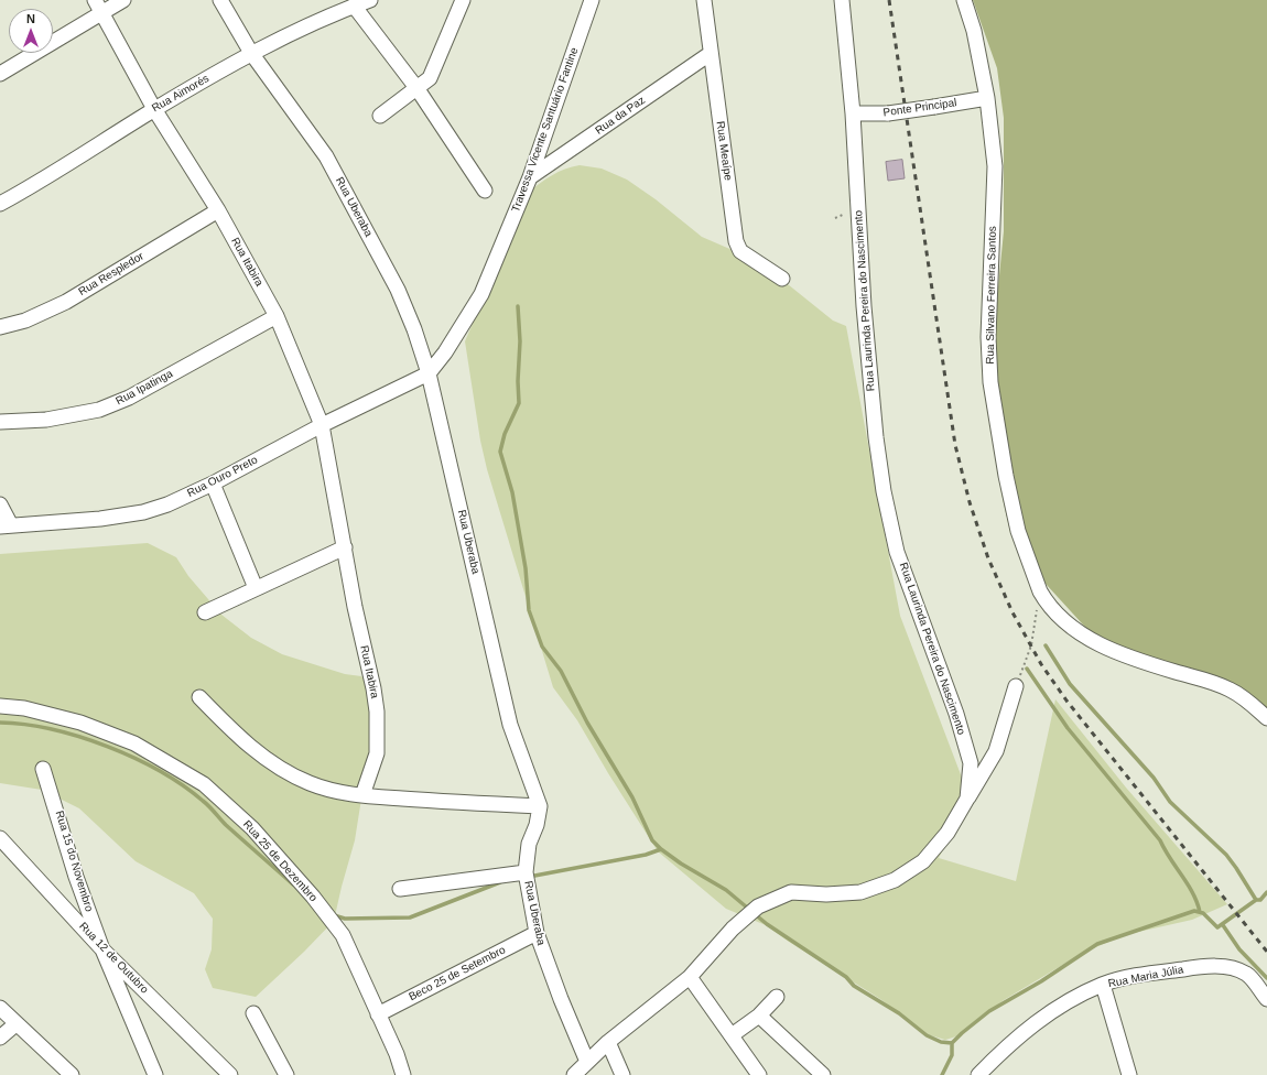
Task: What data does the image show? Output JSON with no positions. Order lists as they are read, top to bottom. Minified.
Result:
{"streets":{"street":["Rua Aimorés","Ponte Principal","Rua da Paz","Travessa Vicente Santuário Fantine","Rua Meaípe","Rua Uberaba","Rua Itabira","Rua Respledor","Rua Silvano Ferreira Santos","Rua Laurinda Pereira do Nascimento","Rua Ipatinga","Rua Ouro Preto","Rua 15 do Novembro","Rua 25 de Dezembro","Rua 12 de Outubro","Beco 25 de Setembro","Rua Maria Júlia"]},"crossings":[["Rua Aimorés","Rua Uberaba"],["Rua Aimorés","Rua Itabira"],["Ponte Principal","Rua Silvano Ferreira Santos"],["Ponte Principal","Rua Laurinda Pereira do Nascimento"],["Rua da Paz","Travessa Vicente Santuário Fantine"],["Rua da Paz","Rua Meaípe"],["Travessa Vicente Santuário Fantine","Rua Uberaba"],["Travessa Vicente Santuário Fantine","Rua Ouro Preto"],["Rua Uberaba","Rua Laurinda Pereira do Nascimento"],["Rua Uberaba","Rua Ouro Preto"],["Rua Uberaba","Beco 25 de Setembro"],["Rua Itabira","Rua Respledor"],["Rua Itabira","Rua Ipatinga"],["Rua Itabira","Rua Ouro Preto"],["Rua 15 do Novembro","Rua 12 de Outubro"],["Rua 25 de Dezembro","Beco 25 de Setembro"]],"north":"top"}
